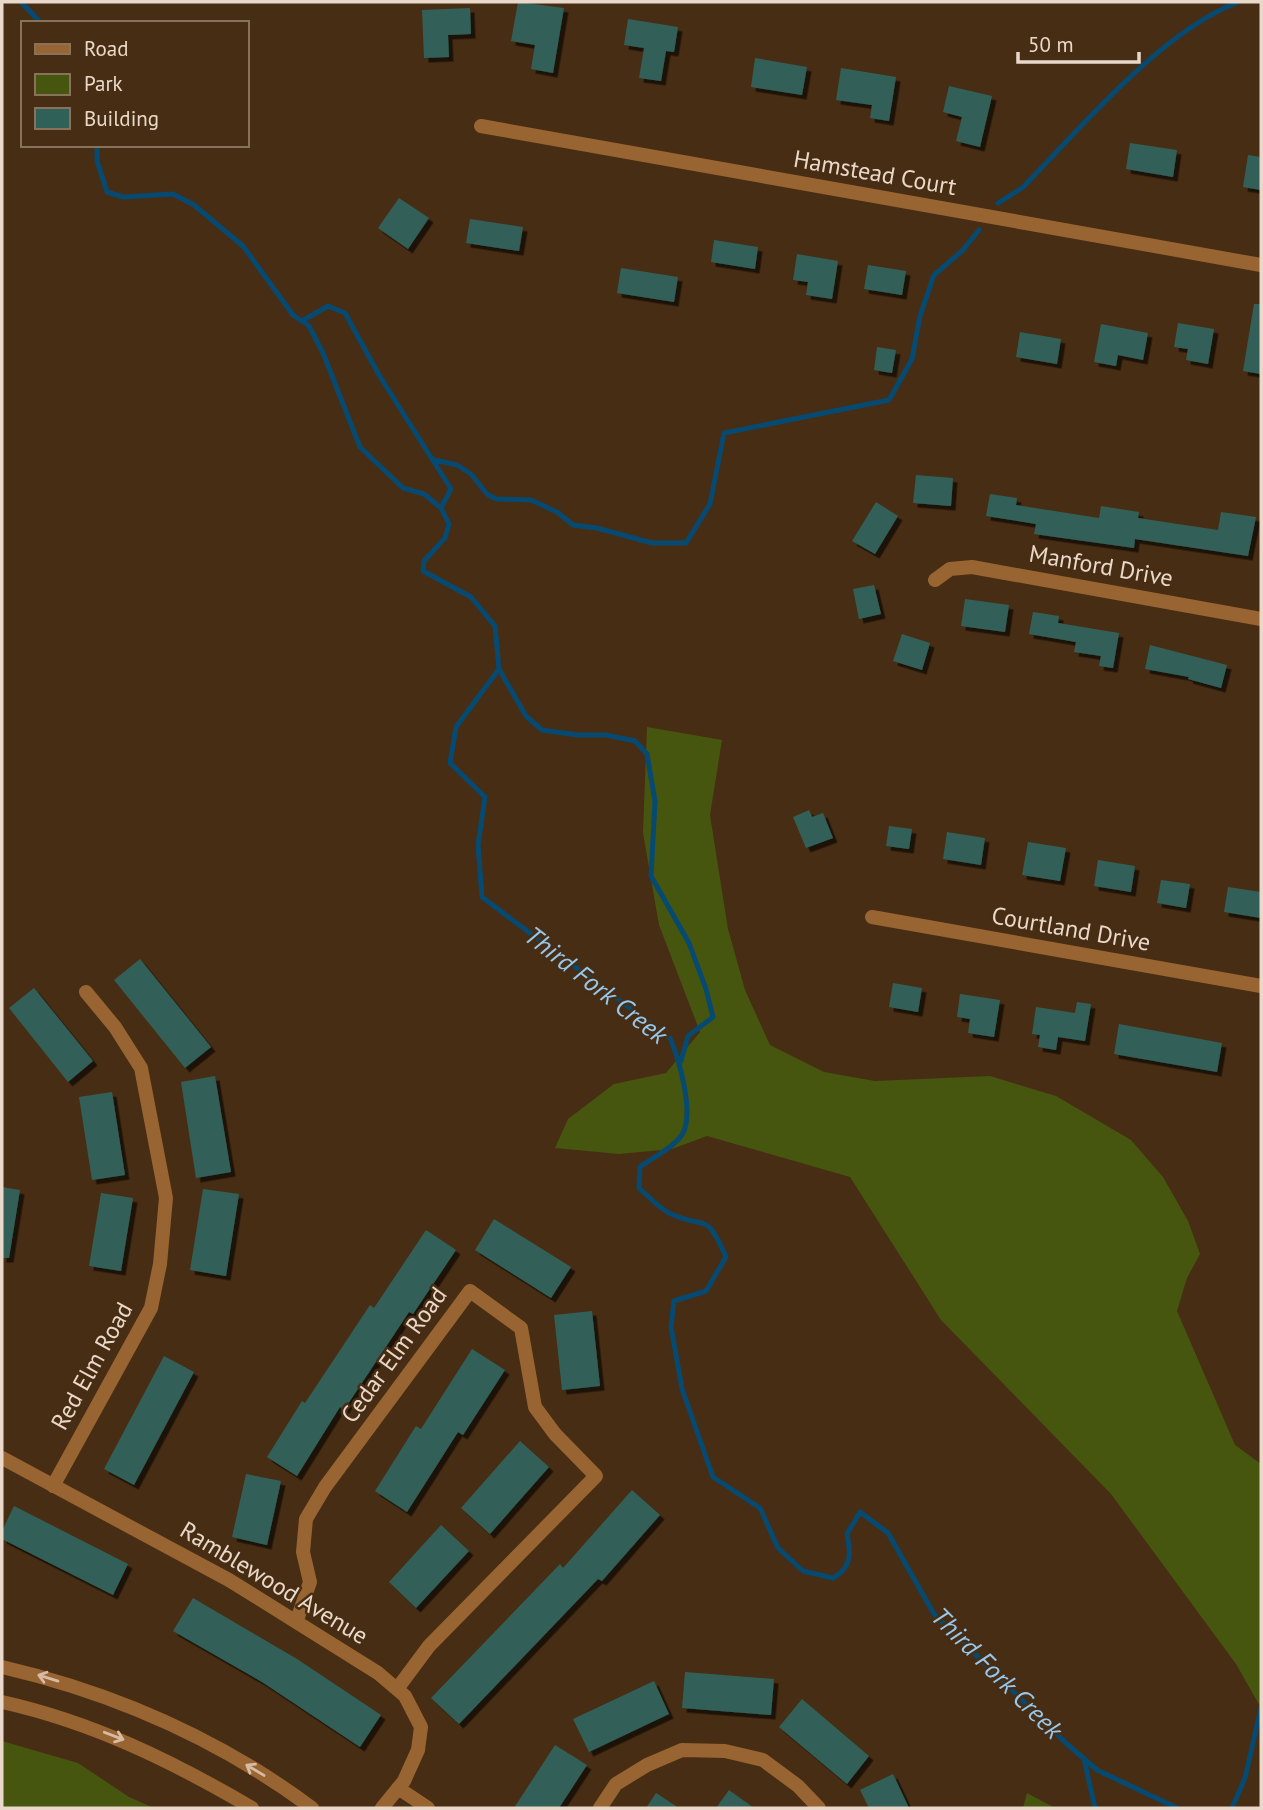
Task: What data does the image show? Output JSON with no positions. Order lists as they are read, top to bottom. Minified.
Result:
{"streets":{"street":["Hamstead Court","Manford Drive","Courtland Drive","Cedar Elm Road","Red Elm Road","Ramblewood Avenue"]},"crossings":[["Cedar Elm Road","Ramblewood Avenue"],["Red Elm Road","Ramblewood Avenue"]],"water":["Third Fork Creek"],"legend":["Road","Park","Building"],"scale_bar":"50 m"}
